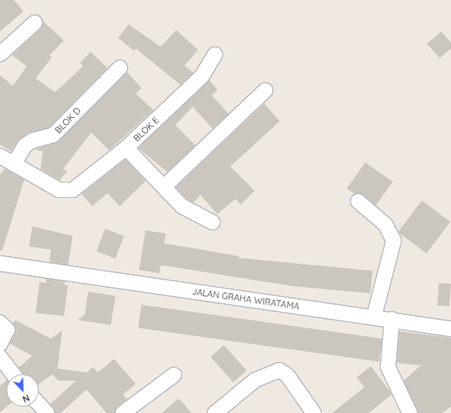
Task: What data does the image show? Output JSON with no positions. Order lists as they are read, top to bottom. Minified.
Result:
{"streets":{"street":["BLOK D","BLOK E","JALAN GRAHA WIRATAMA"]},"crossings":[["BLOK D","BLOK E"]],"north":"bottom right"}
